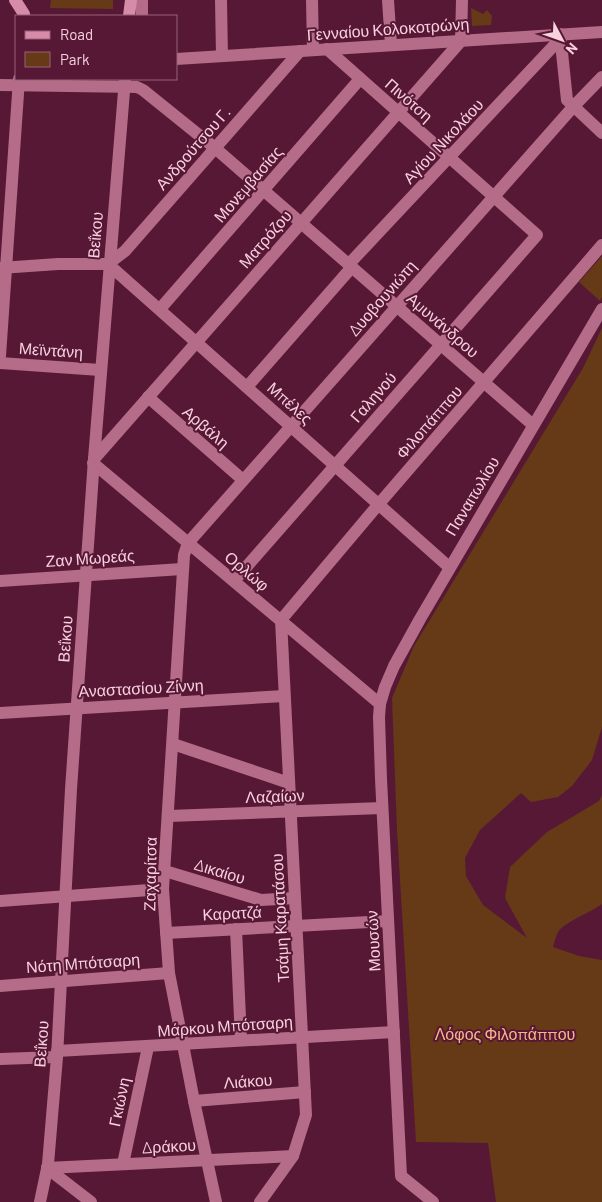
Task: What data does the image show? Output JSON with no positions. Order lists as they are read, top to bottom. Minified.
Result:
{"streets":{"street":["Γενναίου Κολοκοτρώνη","Πινότση","Αγίου Νικολάου","Ανδρούτσου Γ.","Μονεμβασίας","Βεΐκου","Ματρόζου","Δυοβουνιώτη","Αμυνάνδρου","Μεϊντάνη","Γαληνού","Μπέλες","Φιλοπάππου","Αρβάλη","Παναιτωλίου","Ζαν Μωρεάς","Ορλώφ","Αναστασίου Ζίννη","Λαζαίων","Δικαίου","Ζαχαρίτσα","Καρατζά","Τσάμη Καρατάσου","Μουσών","Νότη Μπότσαρη","Μάρκου Μπότσαρη","Λιάκου","Γκιώνη","Δράκου"]},"crossings":[["Γενναίου Κολοκοτρώνη","Πινότση"],["Γενναίου Κολοκοτρώνη","Αγίου Νικολάου"],["Γενναίου Κολοκοτρώνη","Ανδρούτσου Γ."],["Γενναίου Κολοκοτρώνη","Ματρόζου"],["Πινότση","Αγίου Νικολάου"],["Πινότση","Μονεμβασίας"],["Πινότση","Ματρόζου"],["Πινότση","Δυοβουνιώτη"],["Πινότση","Γαληνού"],["Αγίου Νικολάου","Αμυνάνδρου"],["Αγίου Νικολάου","Μπέλες"],["Ανδρούτσου Γ.","Βεΐκου"],["Ανδρούτσου Γ.","Αμυνάνδρου"],["Ανδρούτσου Γ.","Μπέλες"],["Μονεμβασίας","Αμυνάνδρου"],["Μονεμβασίας","Μπέλες"],["Βεΐκου","Ματρόζου"],["Βεΐκου","Αμυνάνδρου"],["Βεΐκου","Μεϊντάνη"],["Βεΐκου","Μπέλες"],["Βεΐκου","Ζαν Μωρεάς"],["Βεΐκου","Ορλώφ"],["Βεΐκου","Αναστασίου Ζίννη"],["Βεΐκου","Νότη Μπότσαρη"],["Βεΐκου","Μάρκου Μπότσαρη"],["Βεΐκου","Δράκου"],["Ματρόζου","Αμυνάνδρου"],["Ματρόζου","Μπέλες"],["Ματρόζου","Αρβάλη"],["Ματρόζου","Ορλώφ"],["Δυοβουνιώτη","Αμυνάνδρου"],["Δυοβουνιώτη","Μπέλες"],["Δυοβουνιώτη","Αρβάλη"],["Δυοβουνιώτη","Ορλώφ"],["Δυοβουνιώτη","Ζαχαρίτσα"],["Αμυνάνδρου","Γαληνού"],["Αμυνάνδρου","Φιλοπάππου"],["Αμυνάνδρου","Παναιτωλίου"],["Γαληνού","Μπέλες"],["Γαληνού","Ορλώφ"],["Μπέλες","Φιλοπάππου"],["Μπέλες","Παναιτωλίου"],["Φιλοπάππου","Ορλώφ"],["Φιλοπάππου","Τσάμη Καρατάσου"],["Παναιτωλίου","Ορλώφ"],["Παναιτωλίου","Μουσών"],["Ζαν Μωρεάς","Ζαχαρίτσα"],["Ορλώφ","Ζαχαρίτσα"],["Ορλώφ","Τσάμη Καρατάσου"],["Ορλώφ","Μουσών"],["Αναστασίου Ζίννη","Ζαχαρίτσα"],["Αναστασίου Ζίννη","Τσάμη Καρατάσου"],["Λαζαίων","Ζαχαρίτσα"],["Λαζαίων","Τσάμη Καρατάσου"],["Λαζαίων","Μουσών"],["Δικαίου","Ζαχαρίτσα"],["Δικαίου","Τσάμη Καρατάσου"],["Ζαχαρίτσα","Καρατζά"],["Ζαχαρίτσα","Νότη Μπότσαρη"],["Ζαχαρίτσα","Μάρκου Μπότσαρη"],["Ζαχαρίτσα","Λιάκου"],["Ζαχαρίτσα","Δράκου"],["Καρατζά","Τσάμη Καρατάσου"],["Καρατζά","Μουσών"],["Τσάμη Καρατάσου","Μάρκου Μπότσαρη"],["Τσάμη Καρατάσου","Λιάκου"],["Τσάμη Καρατάσου","Δράκου"],["Μουσών","Μάρκου Μπότσαρη"],["Μάρκου Μπότσαρη","Γκιώνη"],["Γκιώνη","Δράκου"]],"parks":["Λόφος Φιλοπάππου"],"legend":["Road","Park"],"north":"bottom right"}
